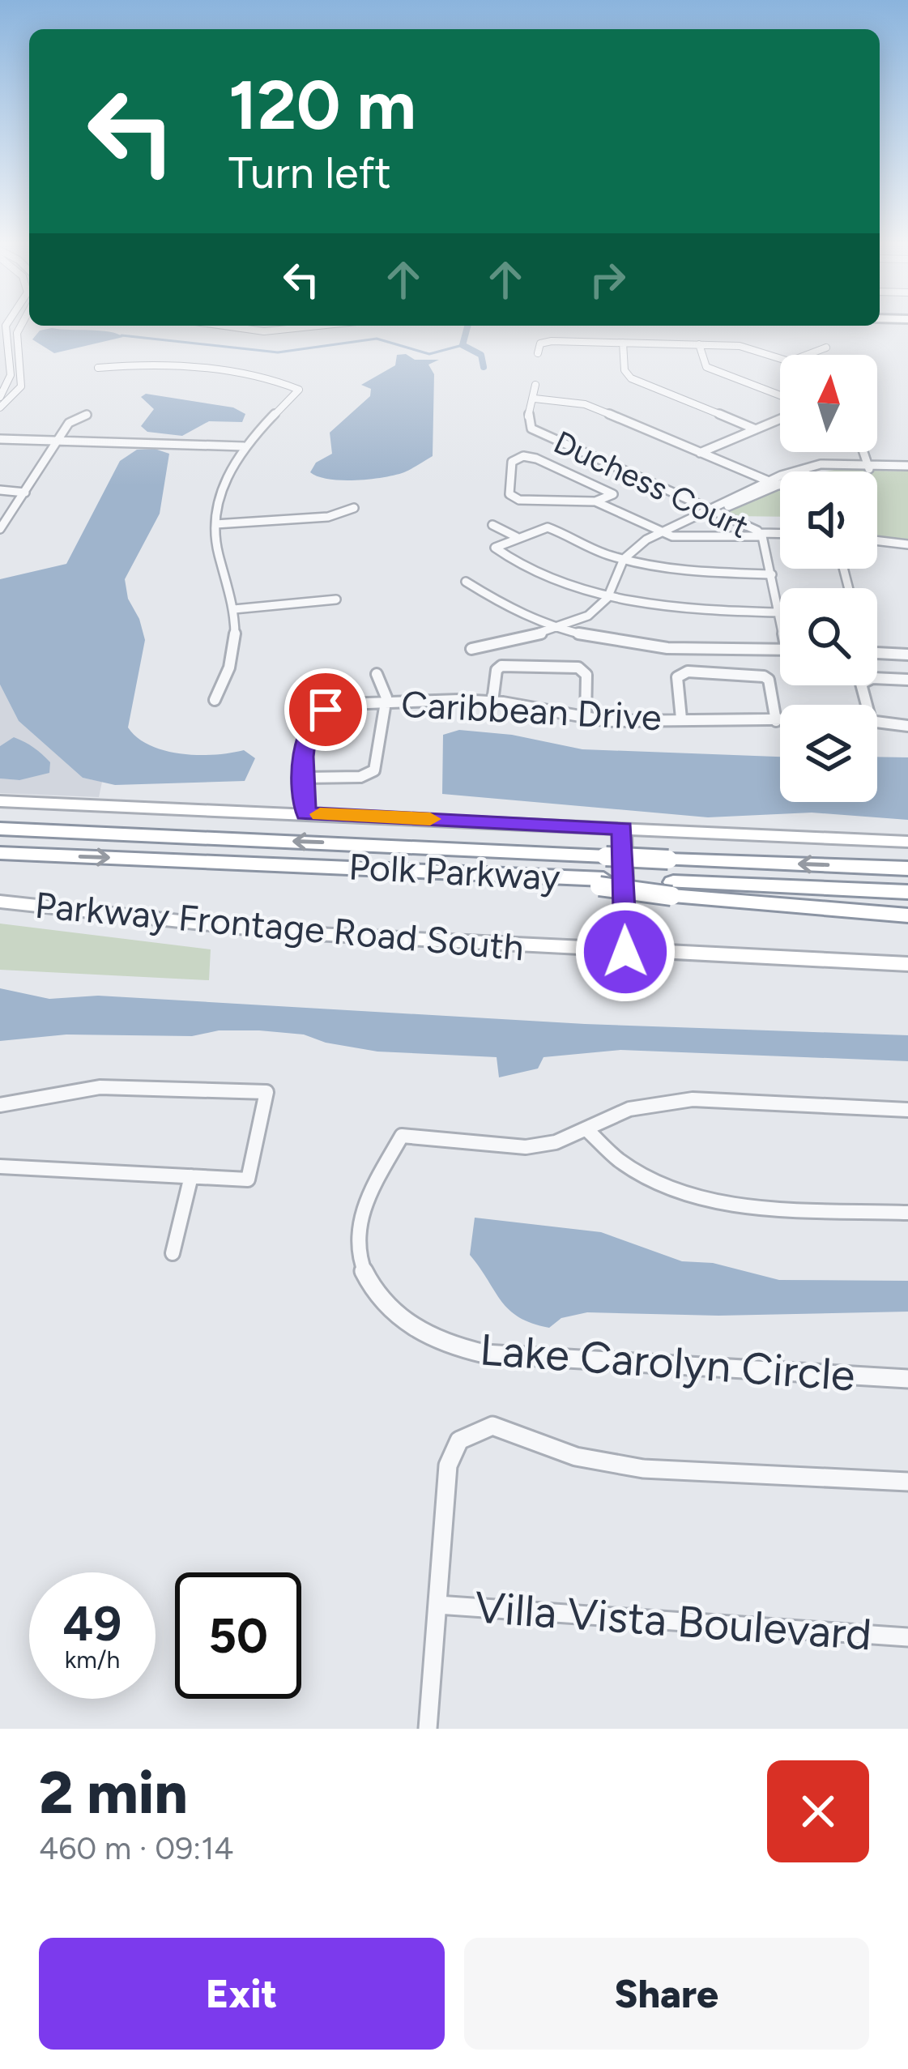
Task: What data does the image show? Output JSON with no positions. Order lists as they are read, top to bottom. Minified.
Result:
{"streets":{"highway":["Polk Parkway"],"main road":["Parkway Frontage Road South"],"street":["Duchess Court","Caribbean Drive","Lake Carolyn Circle","Villa Vista Boulevard"]},"north":"top","page":{"turn":["120 m","Turn left"],"speed":"49 km/h","limit":"50","heading":["2 min","460 m · 09:14"],"buttons":["Exit","Share"]}}
